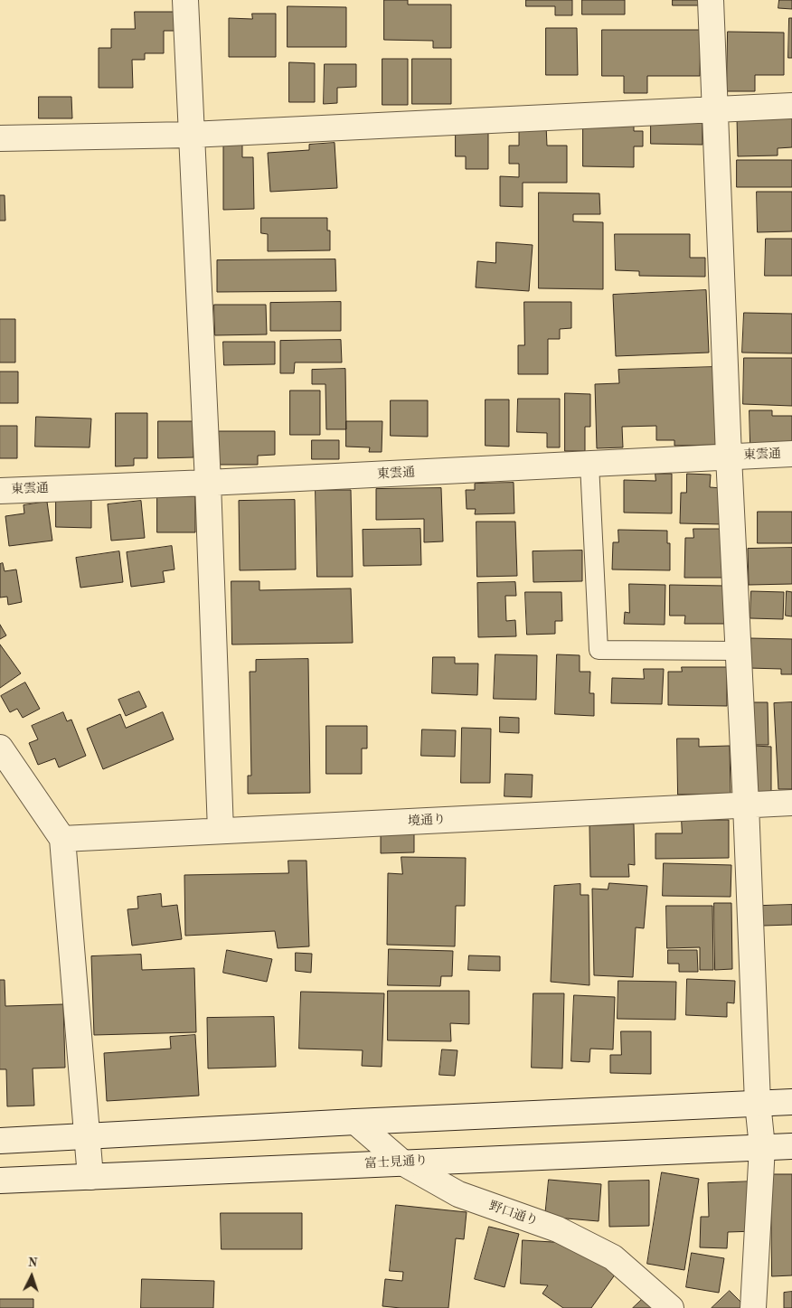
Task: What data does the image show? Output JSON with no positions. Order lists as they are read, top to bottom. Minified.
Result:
{"streets":{"street":["東雲通","境通り","富士見通り","野口通り"]},"crossings":[["富士見通り","野口通り"]],"north":"top"}
